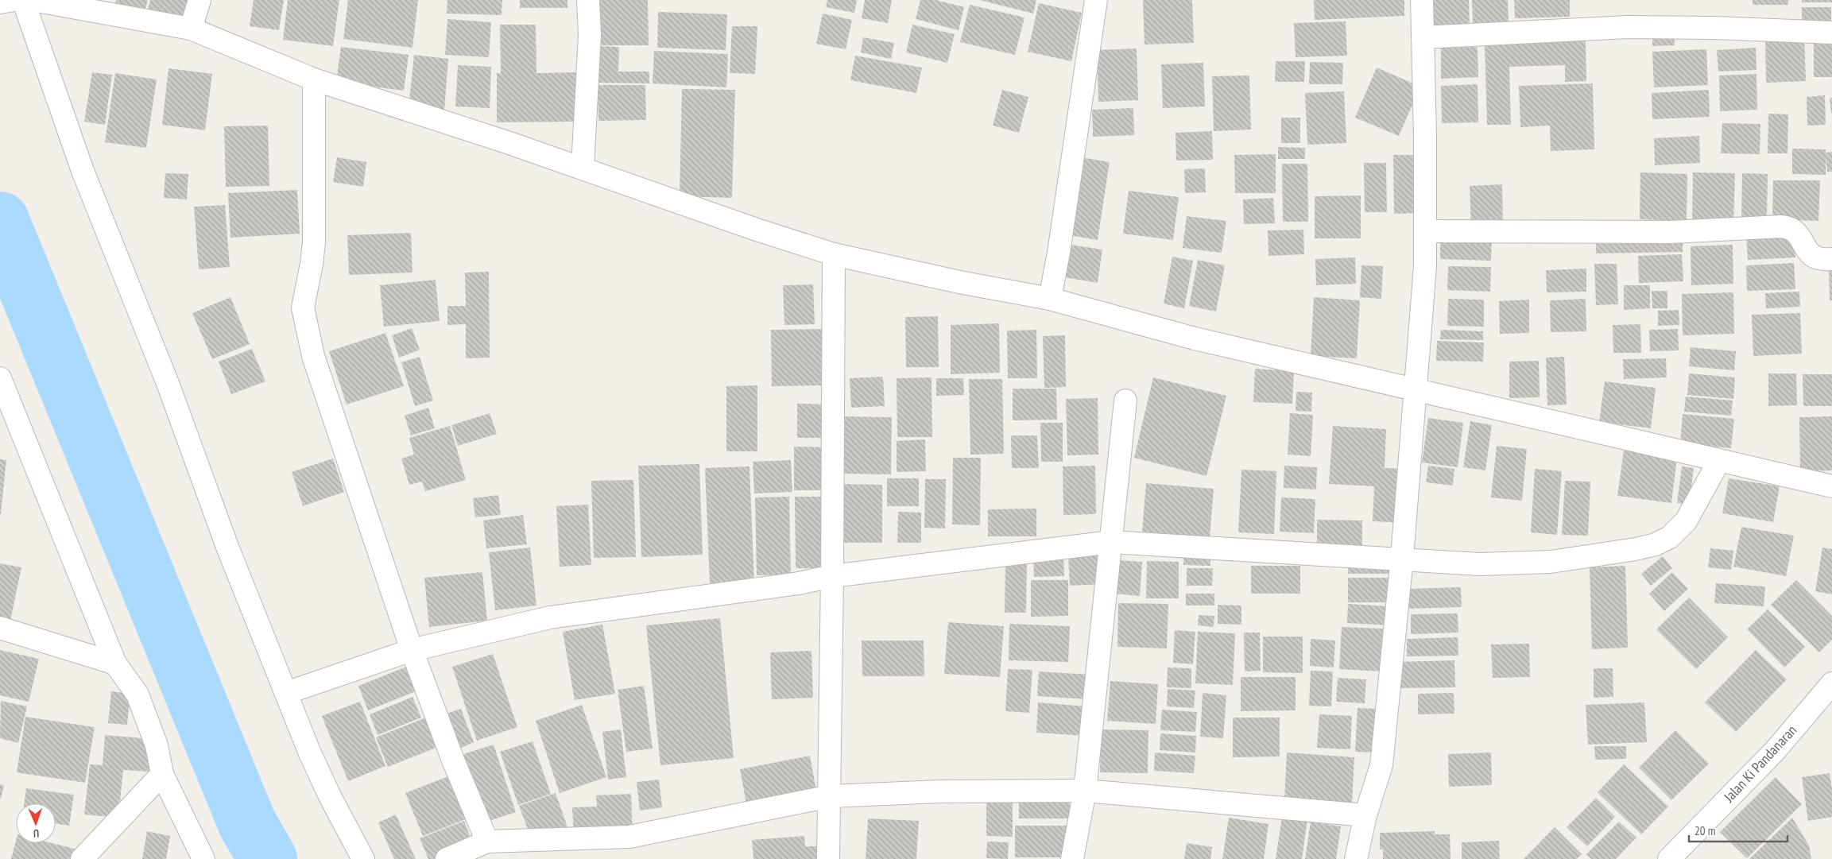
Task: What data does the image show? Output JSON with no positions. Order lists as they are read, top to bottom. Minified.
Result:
{"streets":{"street":["Jalan Ki Pandanaran"]},"scale_bar":"20 m","north":"bottom"}
